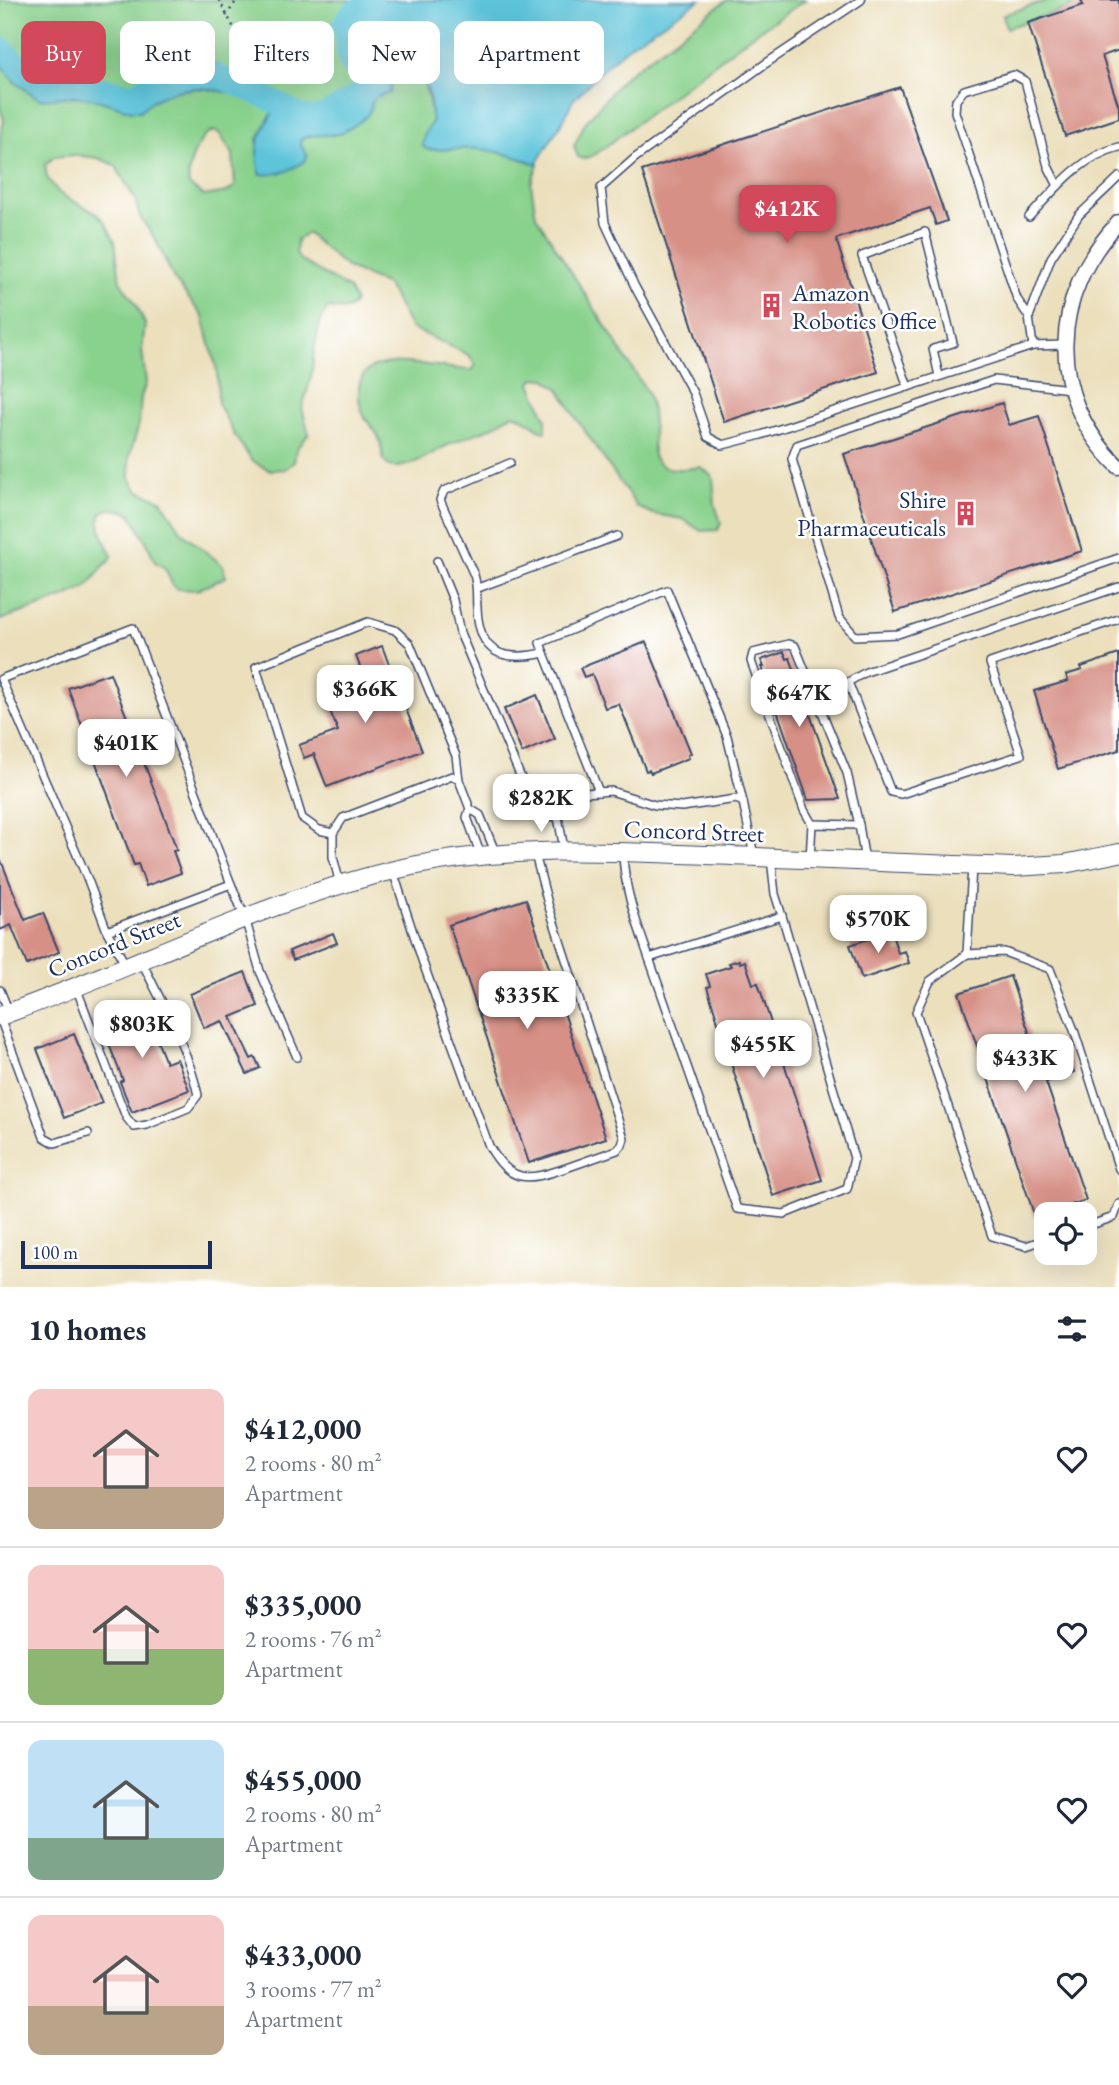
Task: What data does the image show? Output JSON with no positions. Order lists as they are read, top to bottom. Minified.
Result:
{"streets":{"street":["Concord Street"]},"places":{"building":["Amazon Robotics Office","Shire Pharmaceuticals"]},"scale_bar":"100 m","page":{"chip":["Buy","Rent","Filters","New","Apartment"],"price":["$412K","$366K","$647K","$401K","$282K","$570K","$335K","$803K","$455K","$433K"],"scale":"100 m","heading":"10 homes","list":[{"name":"$412,000","note":"2 rooms · 80 m² · Apartment"},{"name":"$335,000","note":"2 rooms · 76 m² · Apartment"},{"name":"$455,000","note":"2 rooms · 80 m² · Apartment"},{"name":"$433,000","note":"3 rooms · 77 m² · Apartment"}]}}
